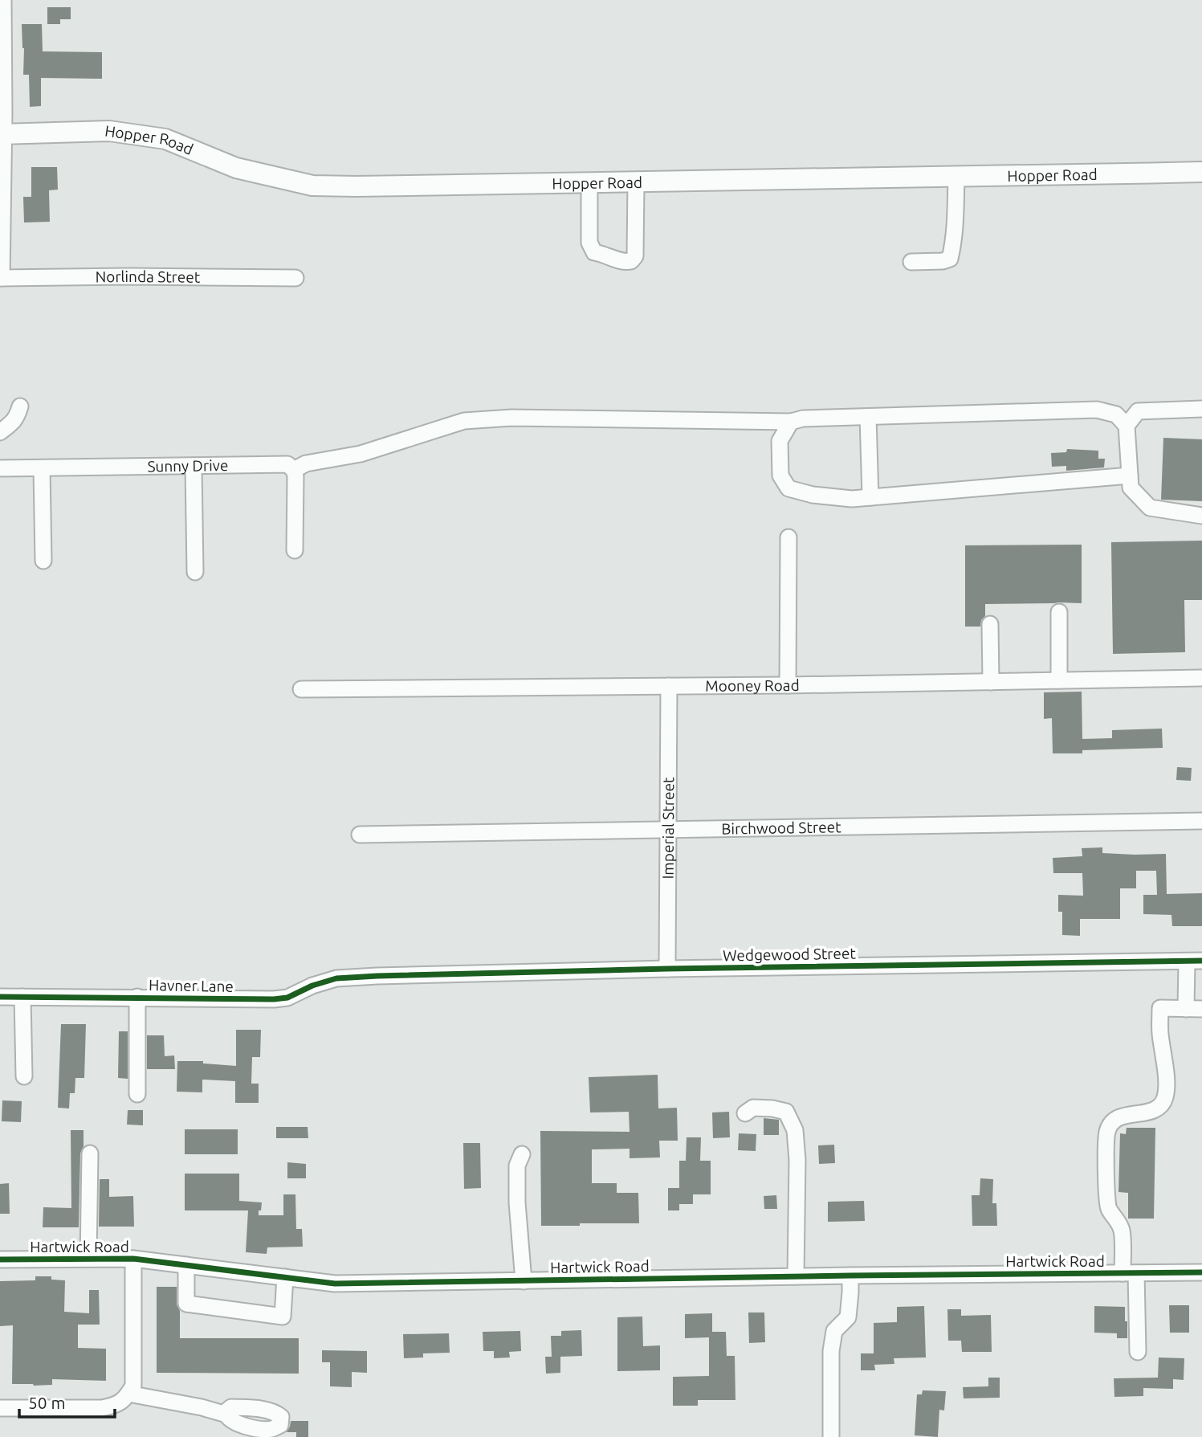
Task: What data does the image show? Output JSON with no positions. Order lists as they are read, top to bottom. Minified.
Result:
{"streets":{"main road":["Hopper Road"],"street":["Norlinda Street","Sunny Drive","Mooney Road","Imperial Street","Birchwood Street","Wedgewood Street","Havner Lane","Hartwick Road"]},"crossings":[["Mooney Road","Imperial Street"],["Imperial Street","Birchwood Street"],["Imperial Street","Wedgewood Street"],["Wedgewood Street","Havner Lane"]],"scale_bar":"50 m"}
